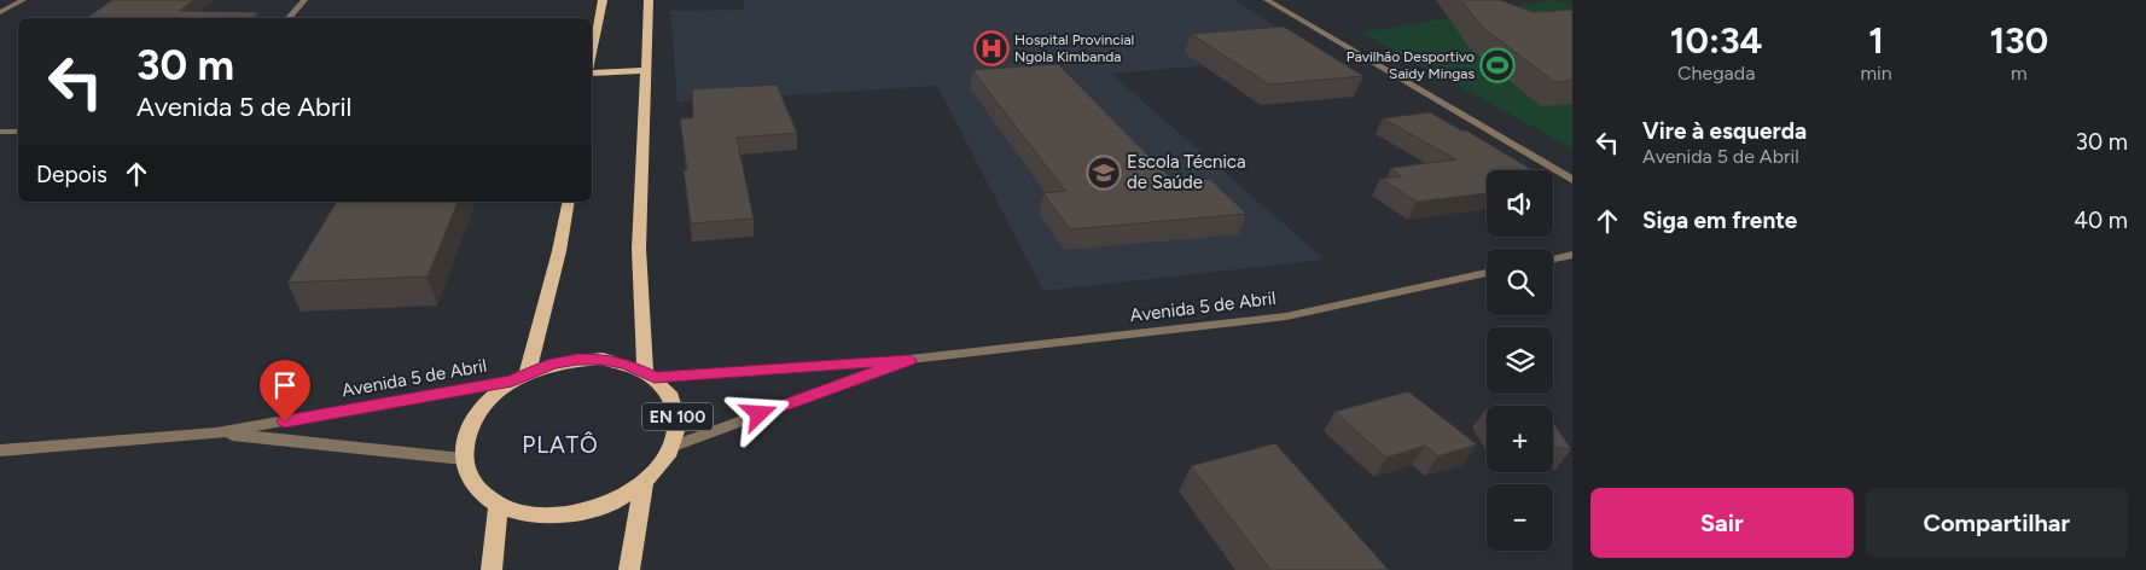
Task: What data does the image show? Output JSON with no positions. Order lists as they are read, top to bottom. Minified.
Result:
{"streets":{"main road":["EN 100"],"street":["Avenida 5 de Abril"]},"crossings":[["Avenida 5 de Abril","EN 100"]],"districts":["PLATÔ"],"places":{"hospital":["Hospital Provincial Ngola Kimbanda"],"sports":["Pavilhão Desportivo Saidy Mingas"],"school or university":["Escola Técnica de Saúde"]},"page":{"eta":["10:34","Chegada","1","min","130","m"],"turn":["30 m","Avenida 5 de Abril"],"list":[{"name":"Vire à esquerda","note":"Avenida 5 de Abril","value":"30 m"},{"name":"Siga em frente","value":"40 m"}],"then":"Depois","map_buttons":["+","−"],"buttons":["Sair","Compartilhar"]}}
